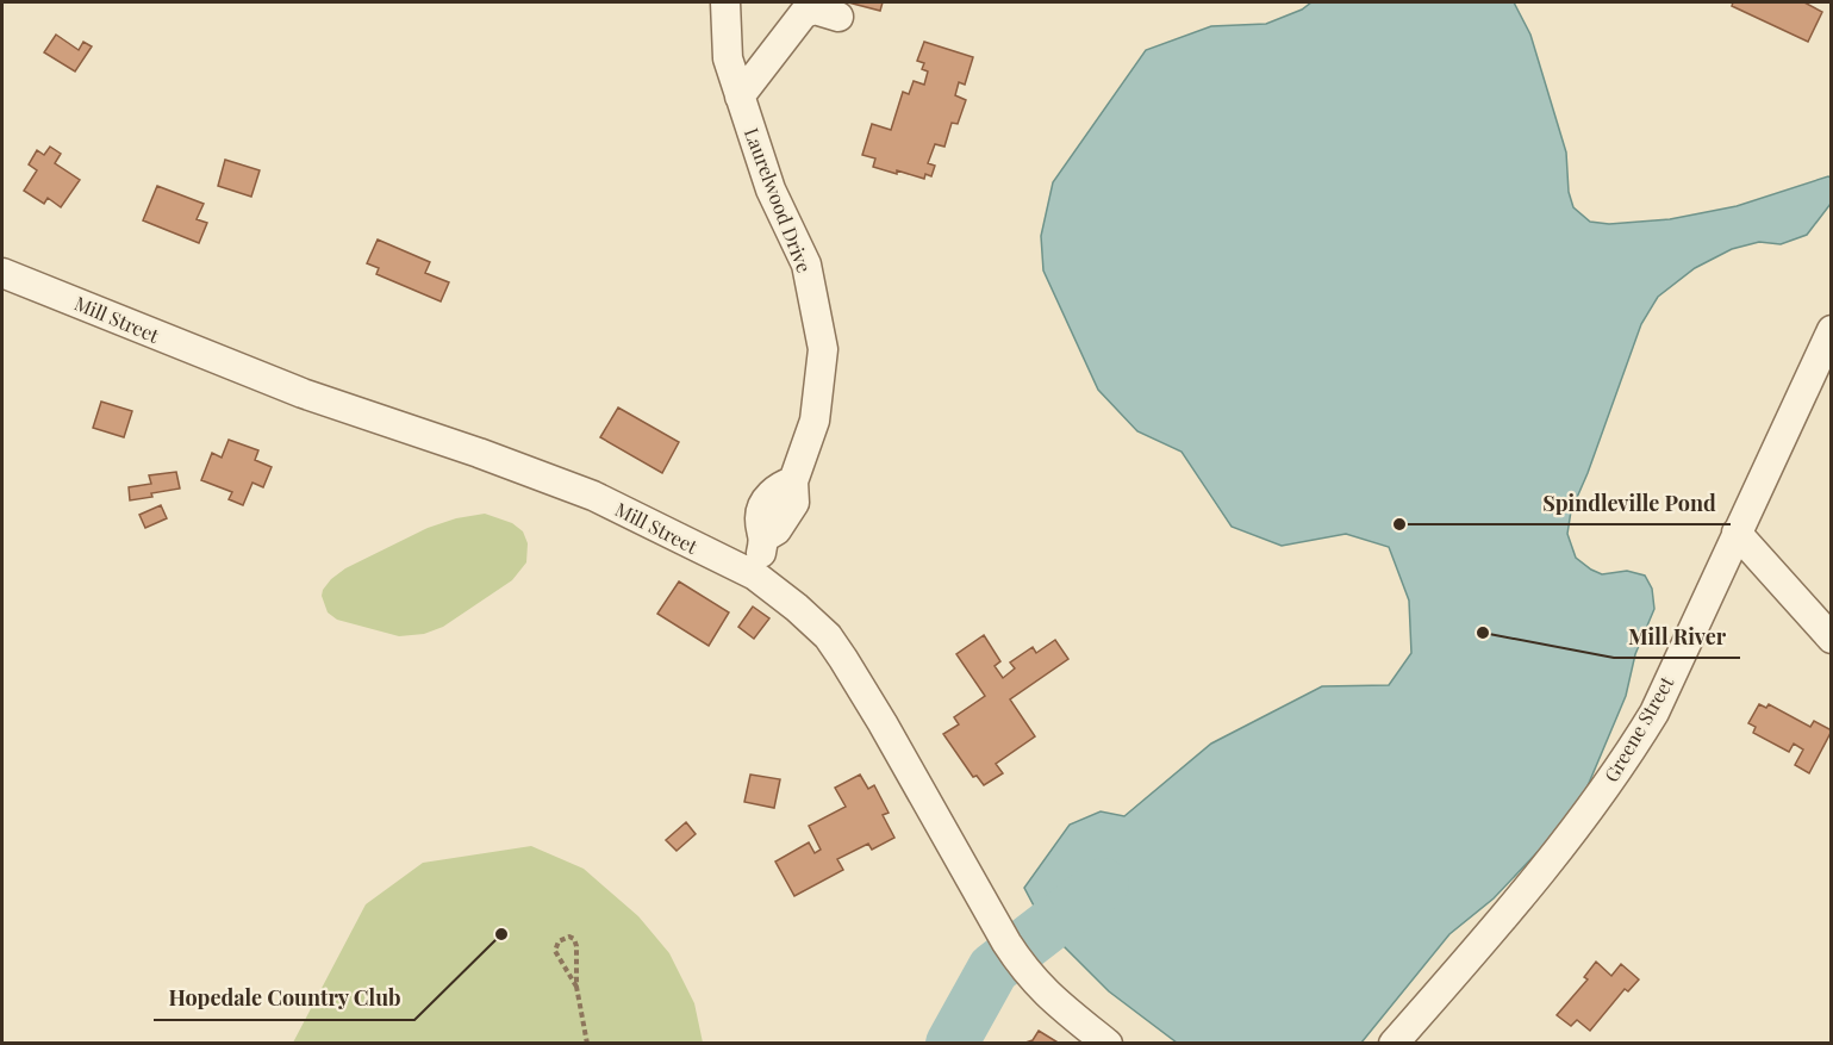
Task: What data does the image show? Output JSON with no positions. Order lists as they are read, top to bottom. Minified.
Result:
{"streets":{"street":["Laurelwood Drive","Mill Street","Greene Street"]},"crossings":[["Laurelwood Drive","Mill Street"]],"places":["Spindleville Pond","Mill River","Hopedale Country Club"]}
